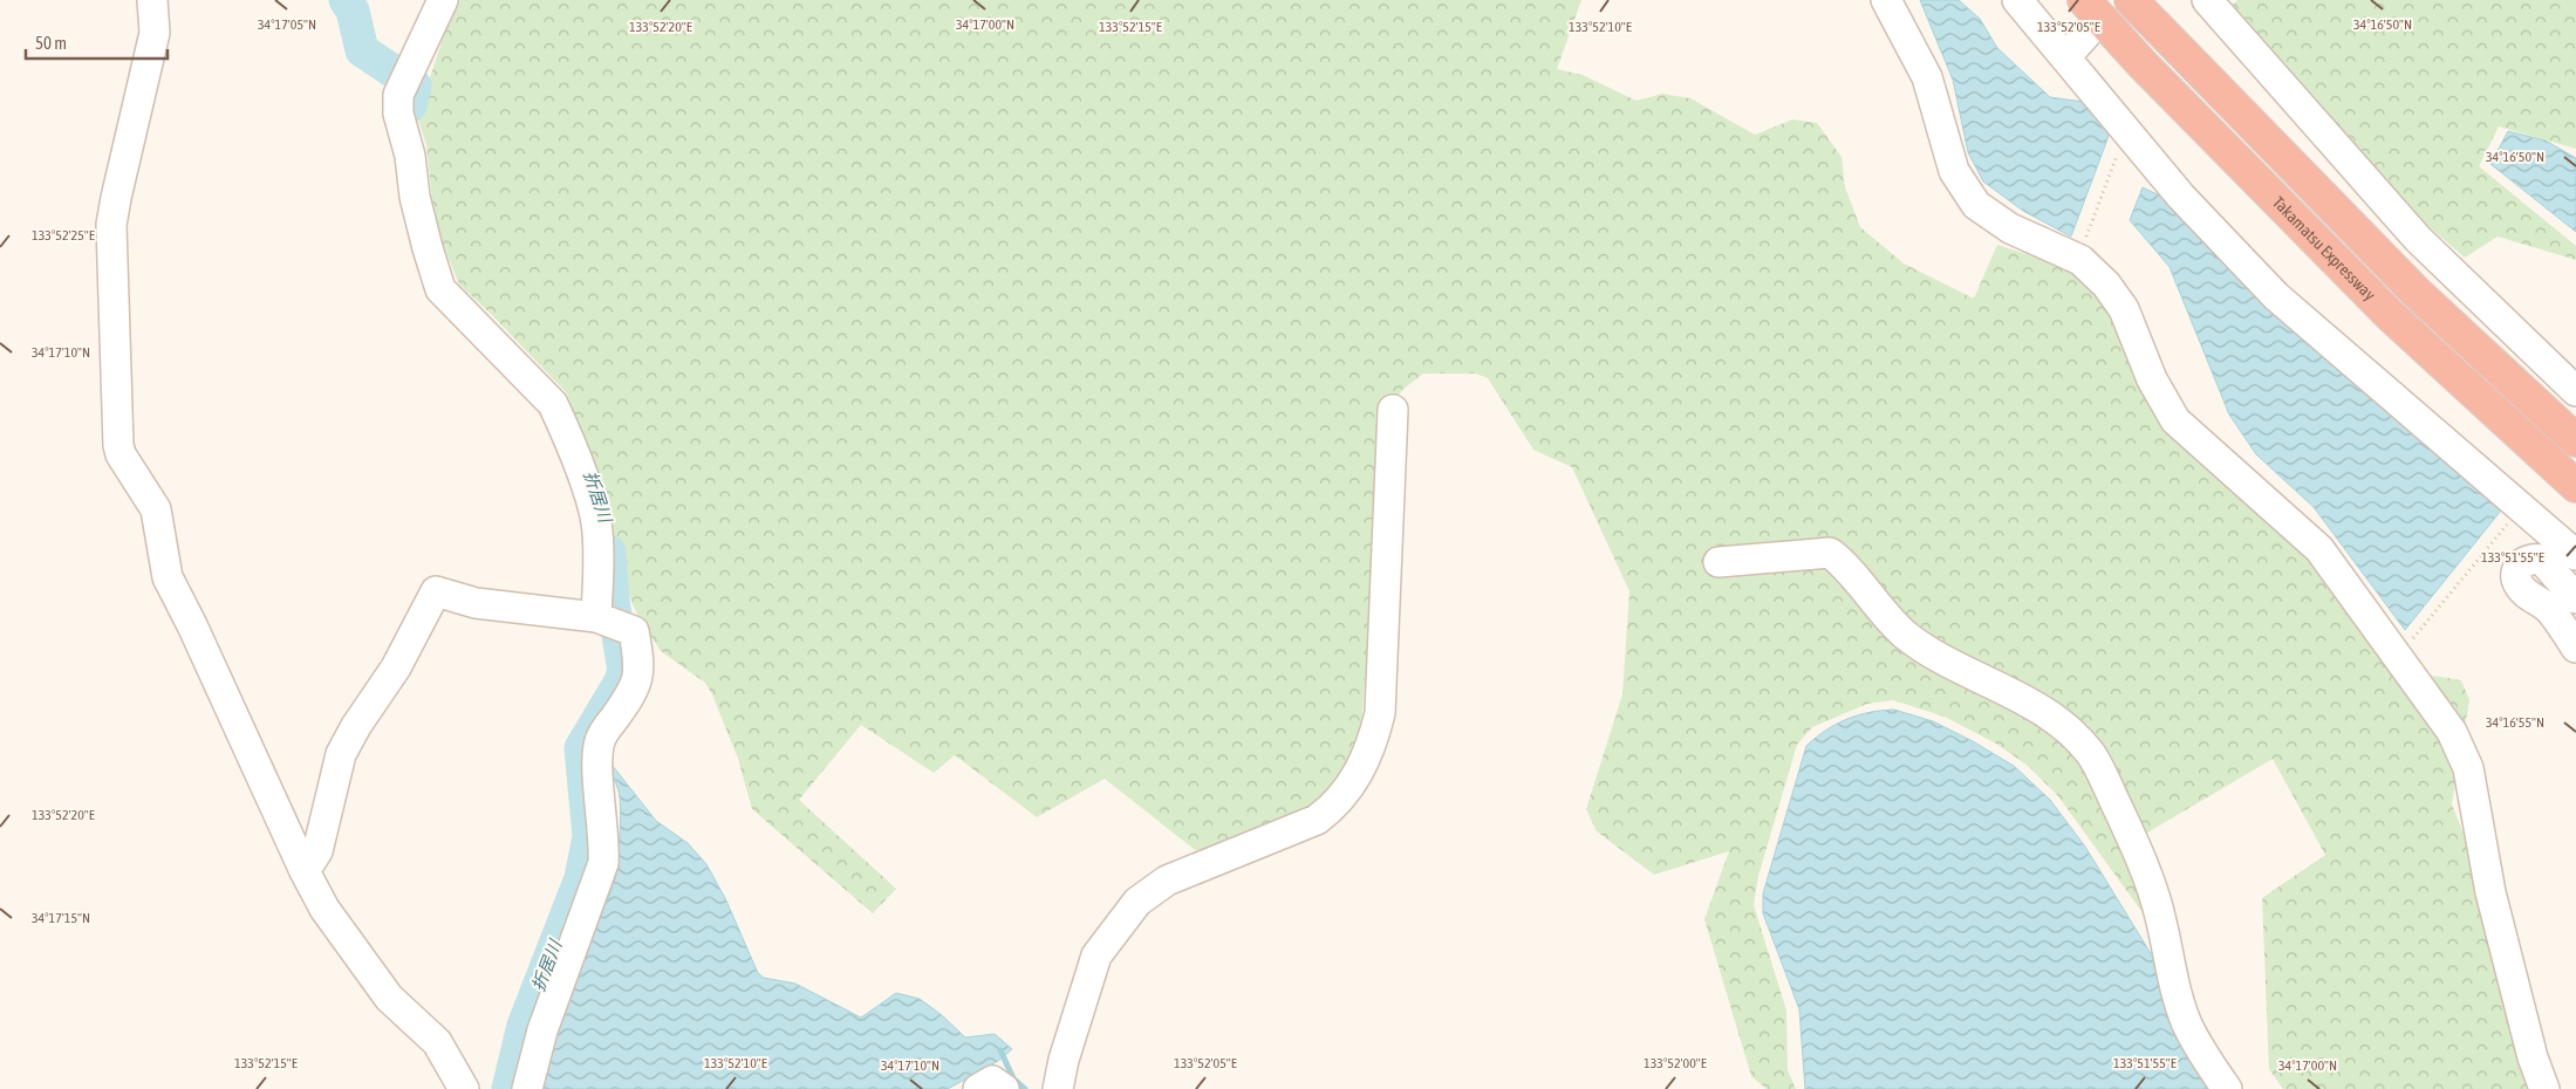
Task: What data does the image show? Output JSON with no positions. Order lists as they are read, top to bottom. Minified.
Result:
{"streets":{"highway":["Takamatsu Expressway"]},"water":["折居川"],"scale_bar":"50 m","coordinates":["34°17'05\"N","34°17'00\"N","34°16'50\"N","133°52'20\"E","133°52'15\"E","133°52'10\"E","133°52'05\"E","133°52'25\"E","34°17'10\"N","133°51'55\"E","34°16'55\"N","34°17'15\"N","133°52'00\"E"]}
